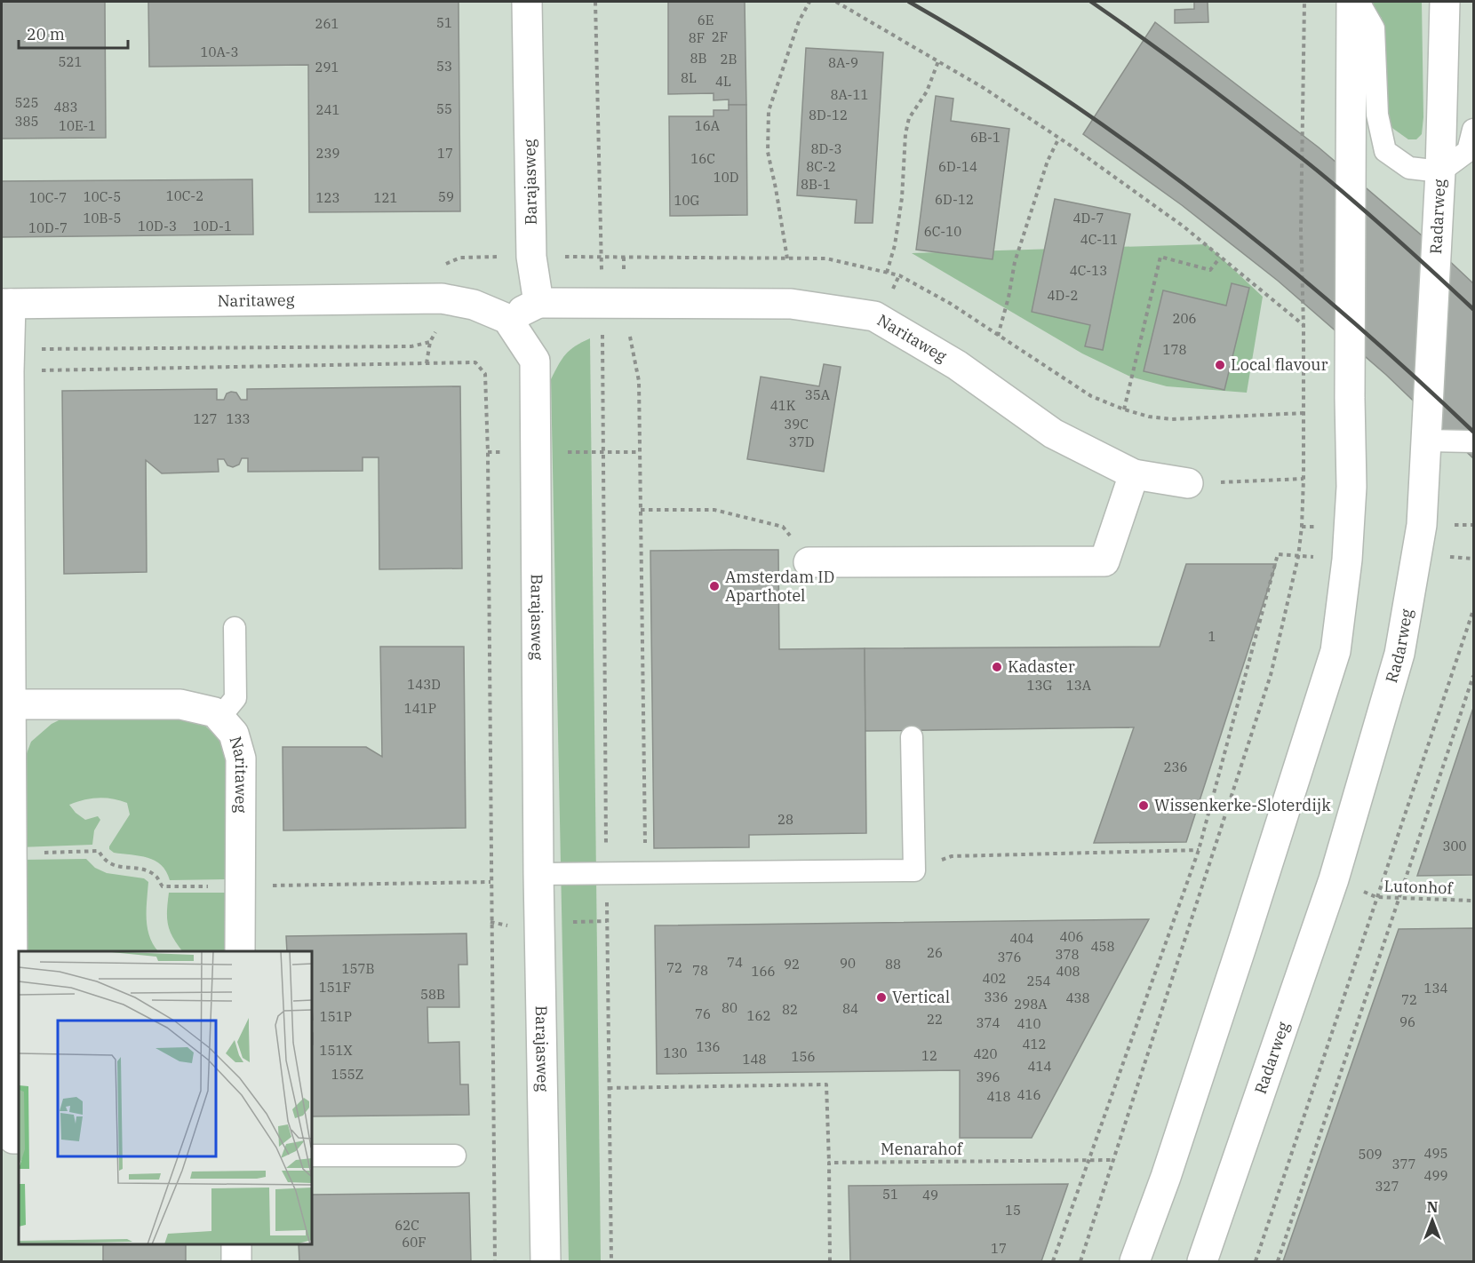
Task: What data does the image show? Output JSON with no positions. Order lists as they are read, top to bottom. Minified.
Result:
{"streets":{"street":["Barajasweg","Radarweg","Naritaweg"],"path":["Lutonhof","Menarahof"]},"crossings":[["Barajasweg","Naritaweg"],["Radarweg","Lutonhof"]],"places":["Local flavour","Amsterdam ID Aparthotel","Kadaster","Wissenkerke-Sloterdijk","Vertical"],"house_numbers":["6E","51","261","2F","8F","10A-3","8B","2B","521","8A-9","53","291","8L","4L","8A-11","525","483","55","241","8D-12","385","10E-1","16A","6B-1","8D-3","239","17","16C","8C-2","6D-14","10D","8B-1","10C-2","10C-5","59","10C-7","123","121","6D-12","10G","10B-5","4D-7","10D-3","10D-1","10D-7","6C-10","4C-11","4C-13","4D-2","206","178","35A","41K","127","133","39C","37D","1","143D","13G","13A","141P","236","28","300","406","404","458","26","378","376","74","90","92","88","72","157B","78","166","408","402","254","151F","134","58B","336","438","72","298A","80","84","82","76","162","151P","22","96","374","410","412","136","151X","130","420","12","156","148","414","155Z","396","416","418","495","509","377","499","327","51","49","15","62C","60F","17"],"scale_bar":"20 m","north":"top"}
